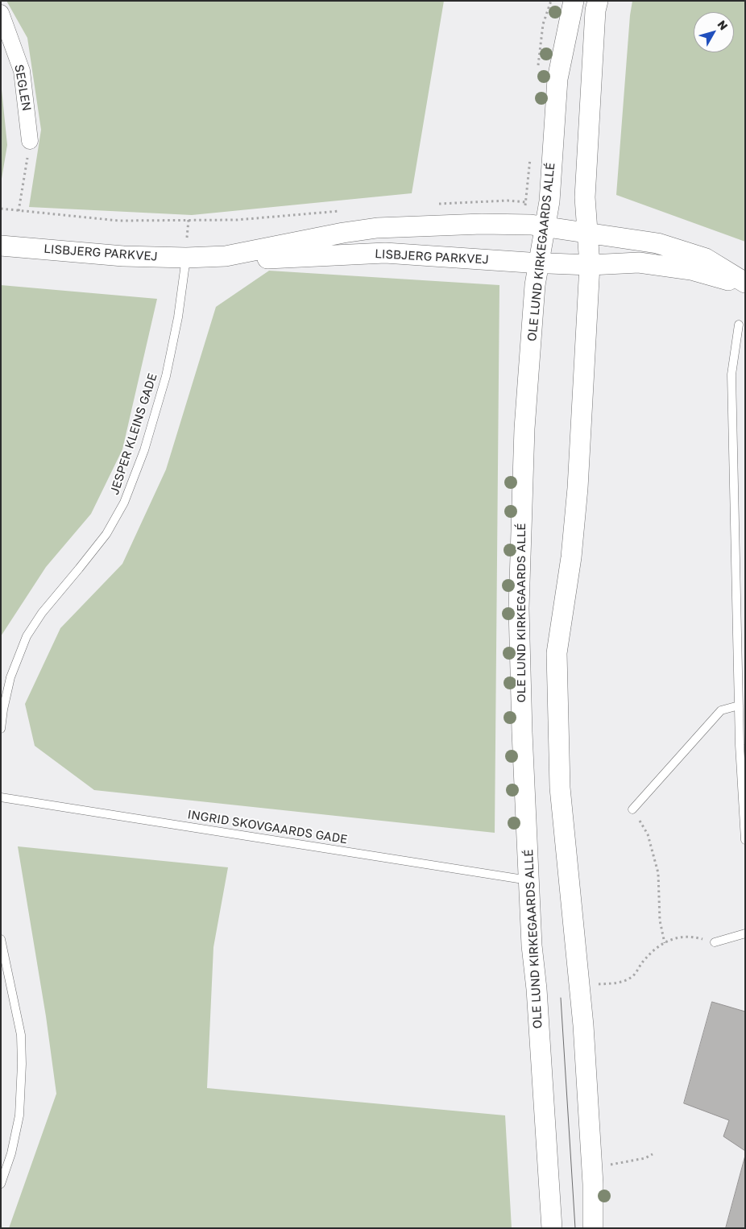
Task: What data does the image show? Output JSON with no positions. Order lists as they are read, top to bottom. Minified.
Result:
{"streets":{"street":["SEGLEN","OLE LUND KIRKEGAARDS ALLÉ","LISBJERG PARKVEJ"],"lane":["JESPER KLEINS GADE","INGRID SKOVGAARDS GADE"]},"crossings":[["OLE LUND KIRKEGAARDS ALLÉ","LISBJERG PARKVEJ"],["OLE LUND KIRKEGAARDS ALLÉ","INGRID SKOVGAARDS GADE"],["LISBJERG PARKVEJ","JESPER KLEINS GADE"]],"north":"top right"}
